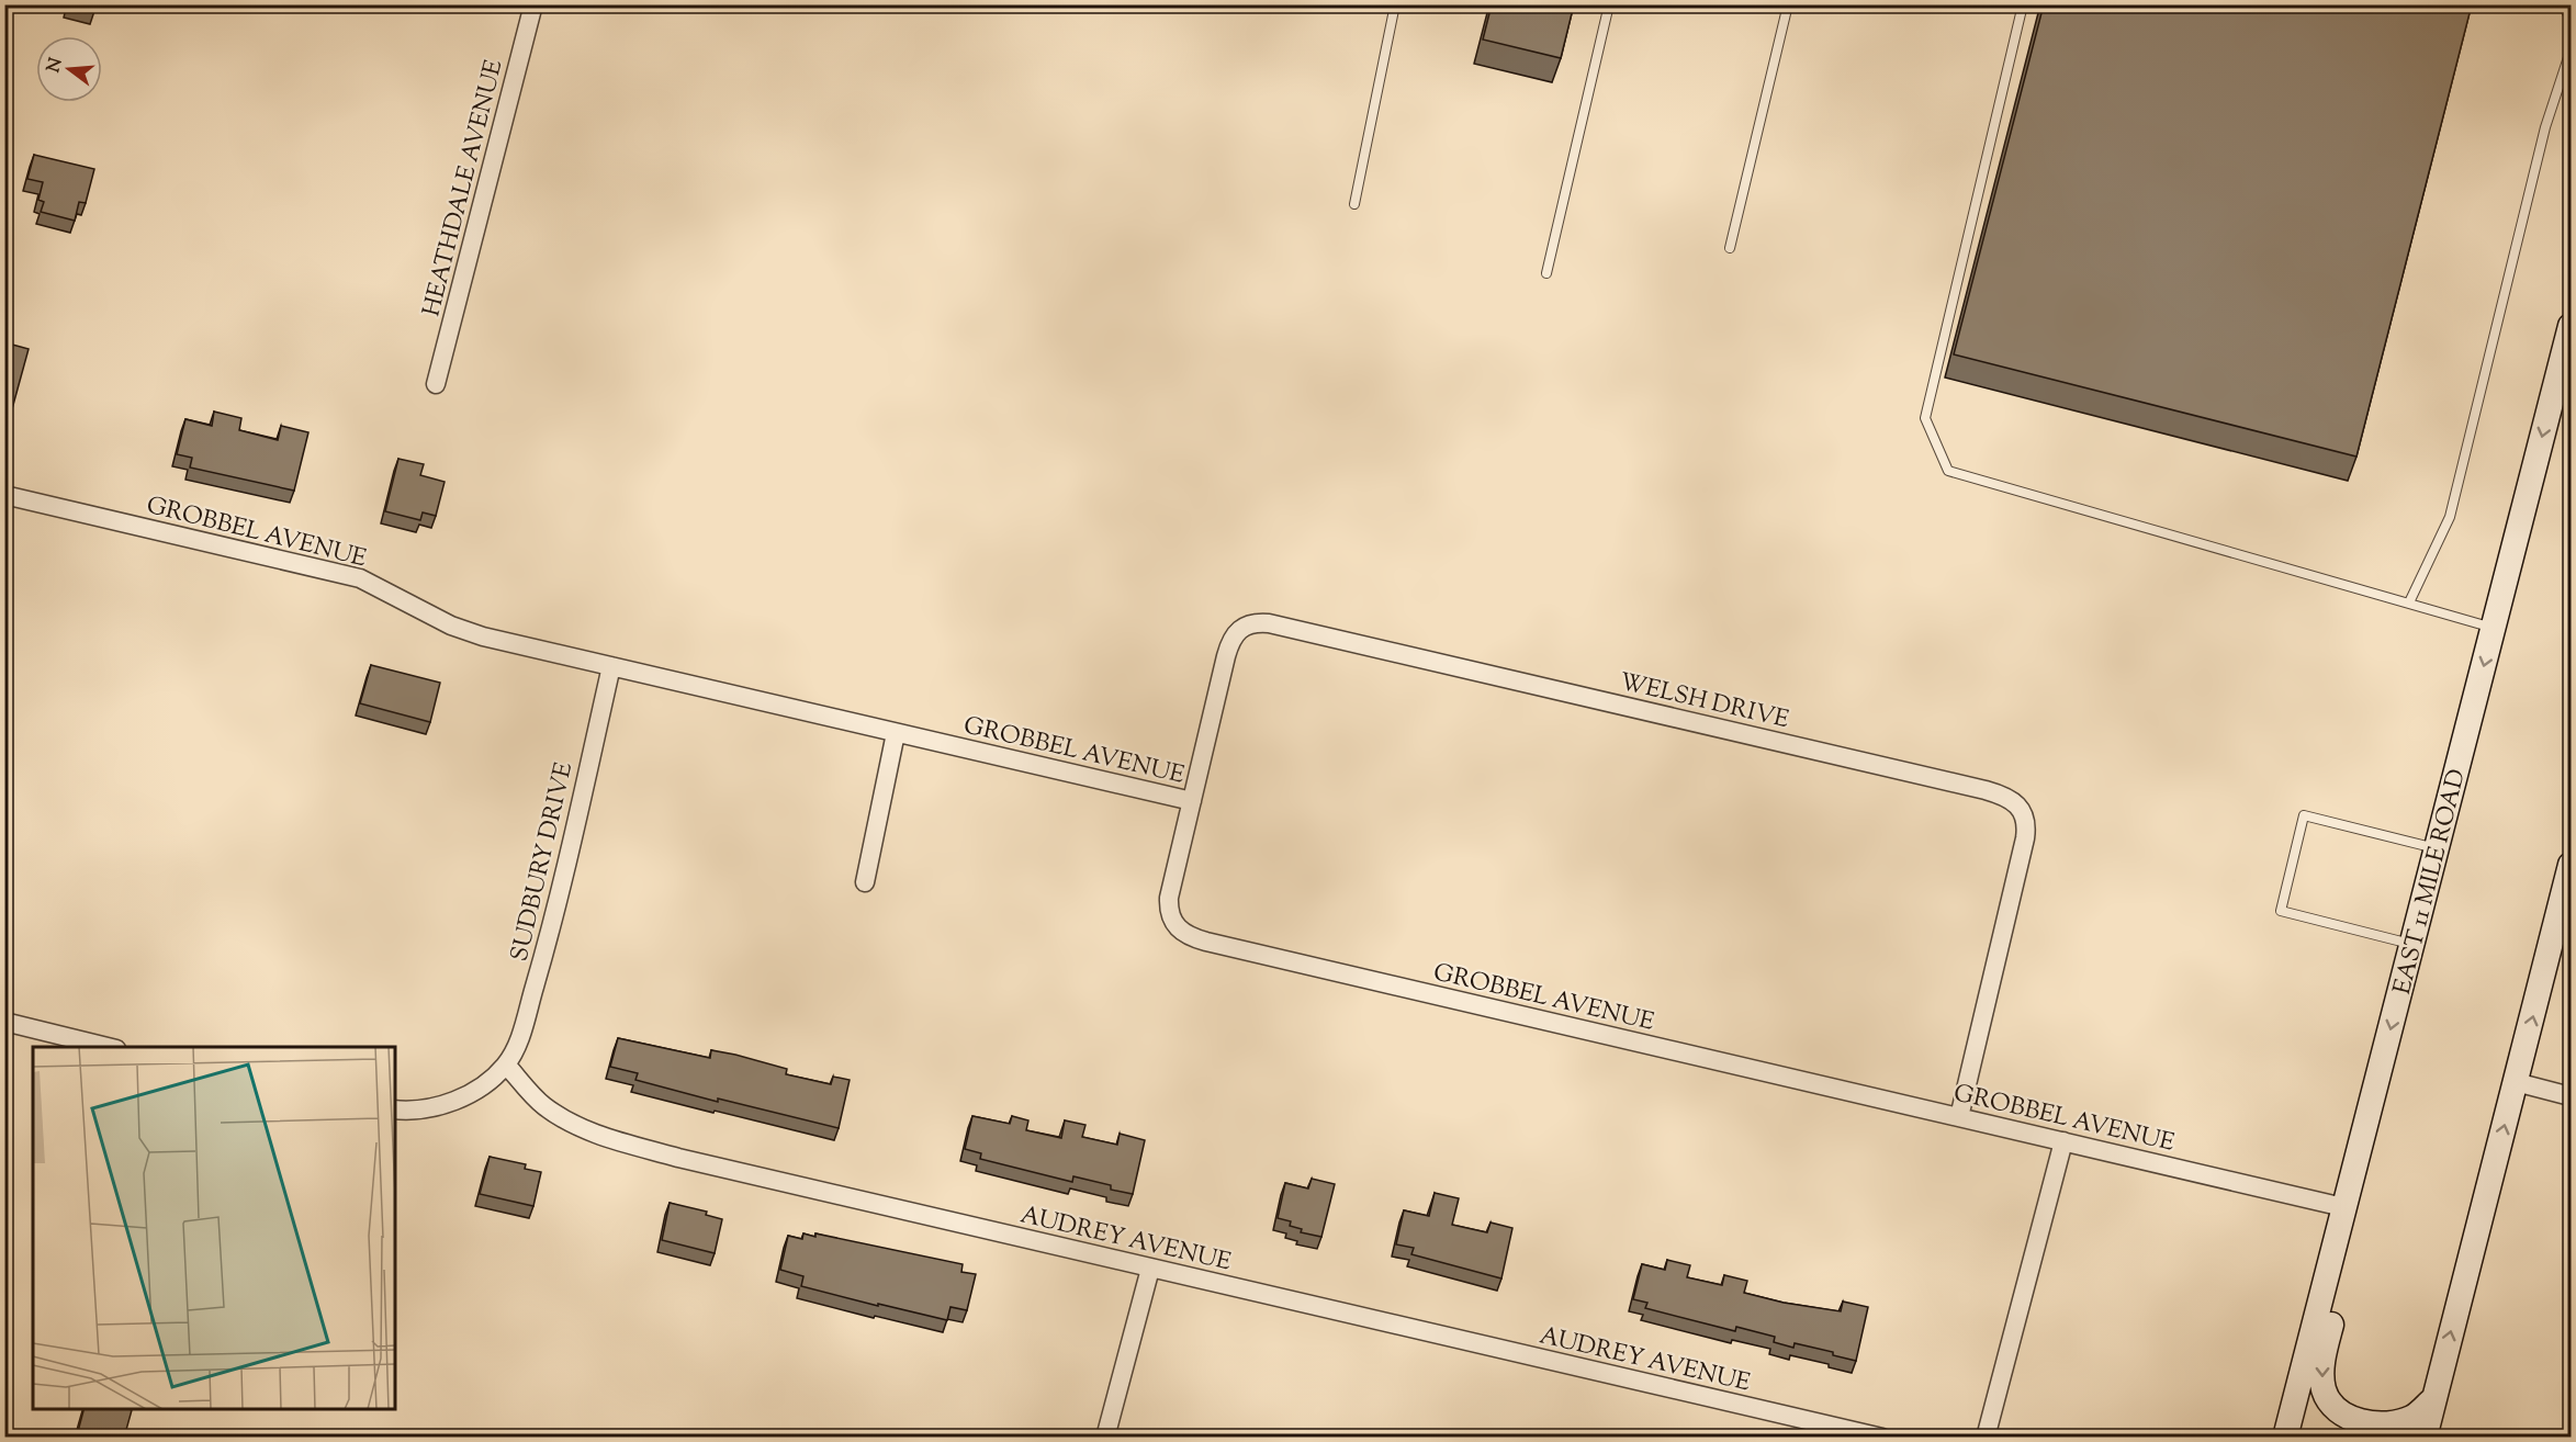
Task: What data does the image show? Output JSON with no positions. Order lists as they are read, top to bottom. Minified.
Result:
{"streets":{"main road":["EAST 11 MILE ROAD"],"street":["HEATHDALE AVENUE","GROBBEL AVENUE","WELSH DRIVE","SUDBURY DRIVE","AUDREY AVENUE"]},"crossings":[["GROBBEL AVENUE","WELSH DRIVE"],["GROBBEL AVENUE","SUDBURY DRIVE"],["GROBBEL AVENUE","EAST 11 MILE ROAD"],["SUDBURY DRIVE","AUDREY AVENUE"]],"one_way":["EAST 11 MILE ROAD"],"north":"left"}
